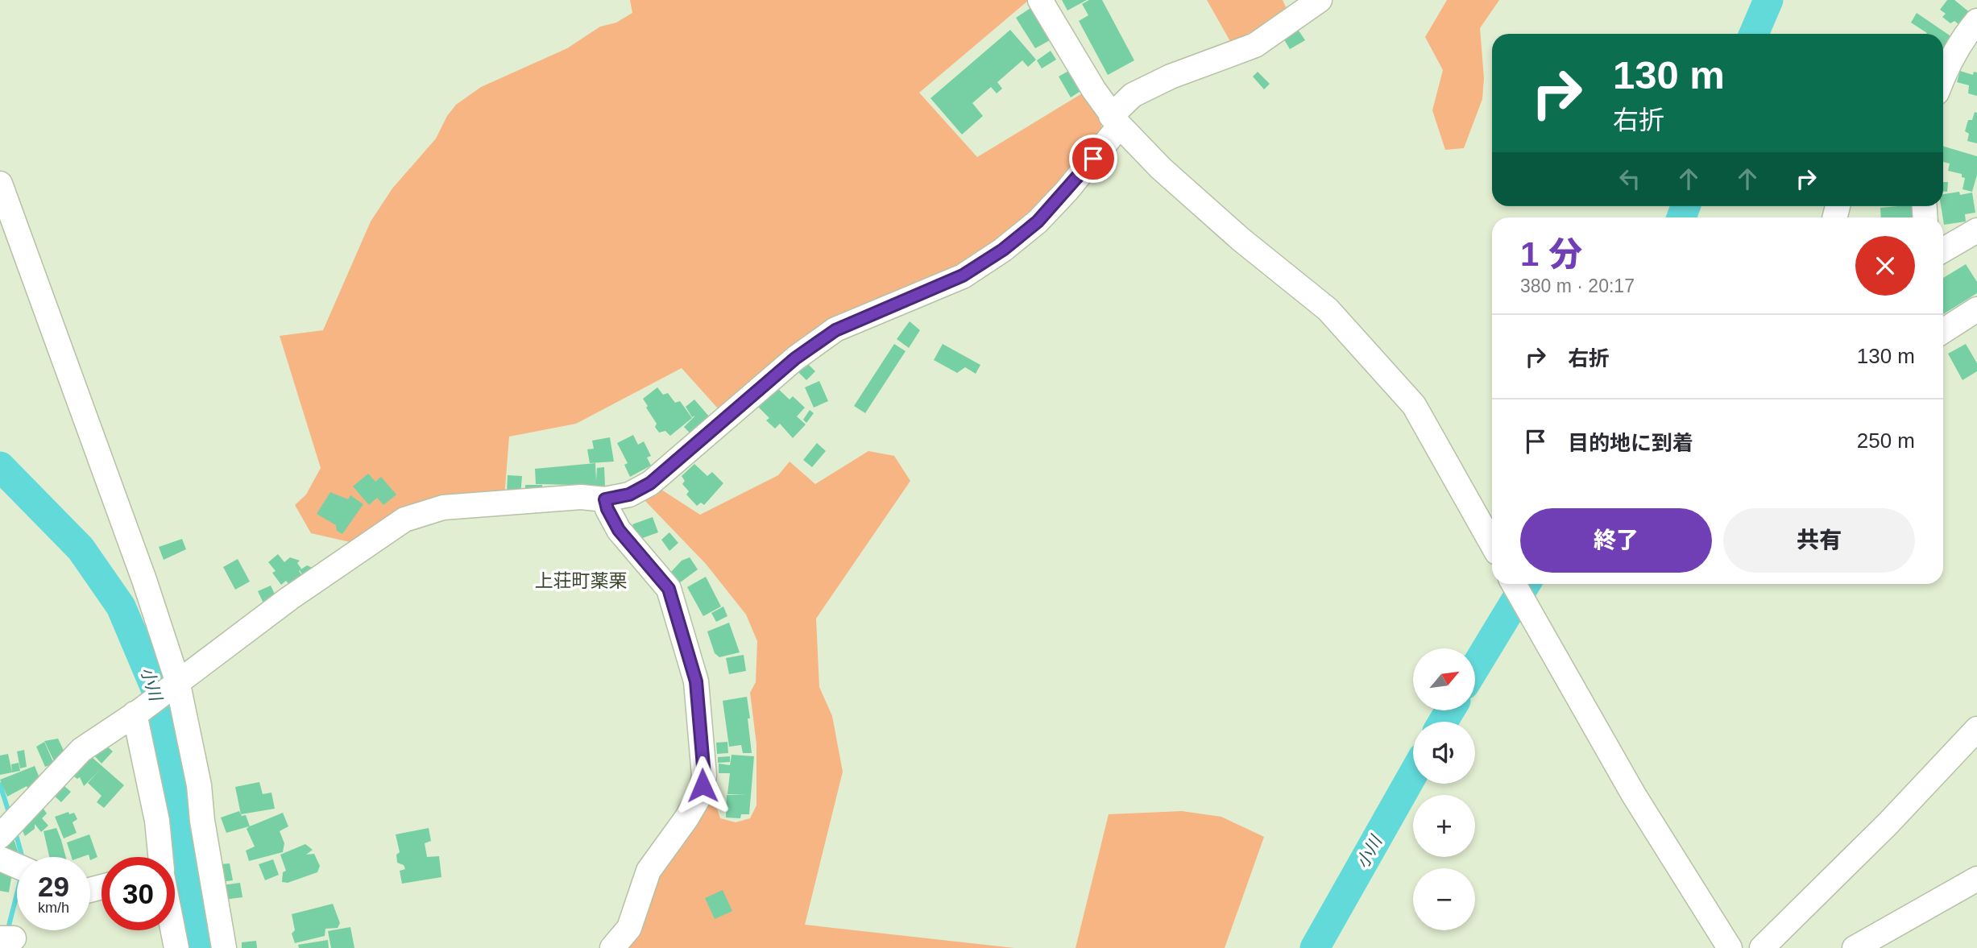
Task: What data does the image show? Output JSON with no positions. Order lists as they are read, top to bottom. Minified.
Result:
{"districts":["上荘町薬栗"],"water":["小川"],"north":"top right","page":{"turn":["130 m","右折"],"heading":["1 分","380 m · 20:17"],"list":[{"name":"右折","value":"130 m"},{"name":"目的地に到着","value":"250 m"}],"buttons":["終了","共有"],"map_buttons":["+","−"],"speed":"29 km/h","limit":"30"}}
